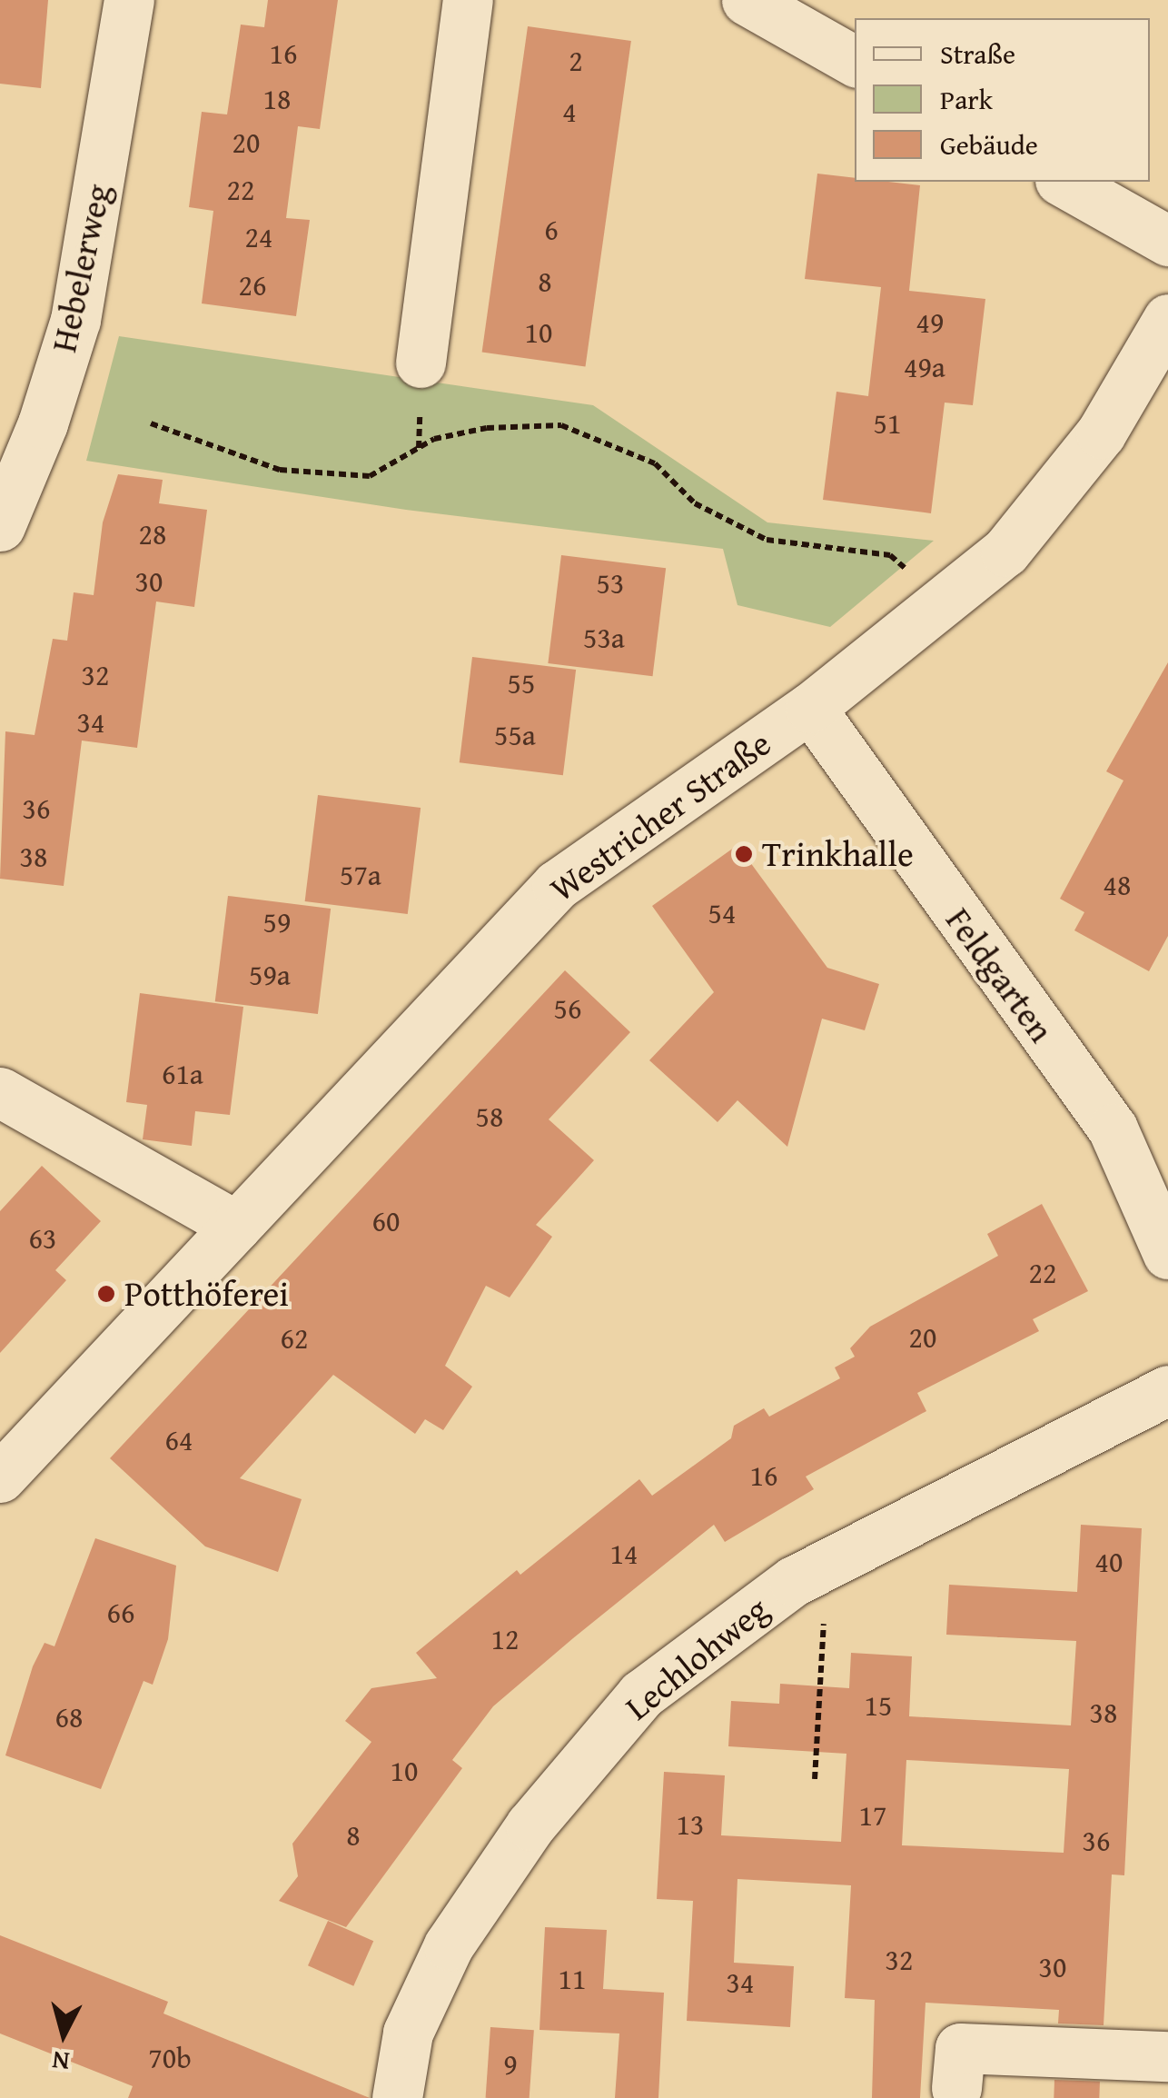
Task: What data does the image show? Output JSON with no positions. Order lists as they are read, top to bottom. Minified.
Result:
{"streets":{"street":["Hebelerweg","Westricher Straße","Feldgarten","Lechlohweg"]},"crossings":[["Westricher Straße","Feldgarten"]],"places":["Trinkhalle","Potthöferei"],"house_numbers":["16","2","18","4","20","22","6","24","8","26","49","10","49a","51","28","30","53","53a","32","55","34","55a","36","38","57a","48","54","59","59a","56","61a","58","60","63","22","20","62","64","16","14","40","66","12","15","38","68","10","17","13","8","36","32","30","11","34","70b","9"],"legend":["Straße","Park","Gebäude"],"north":"bottom"}
